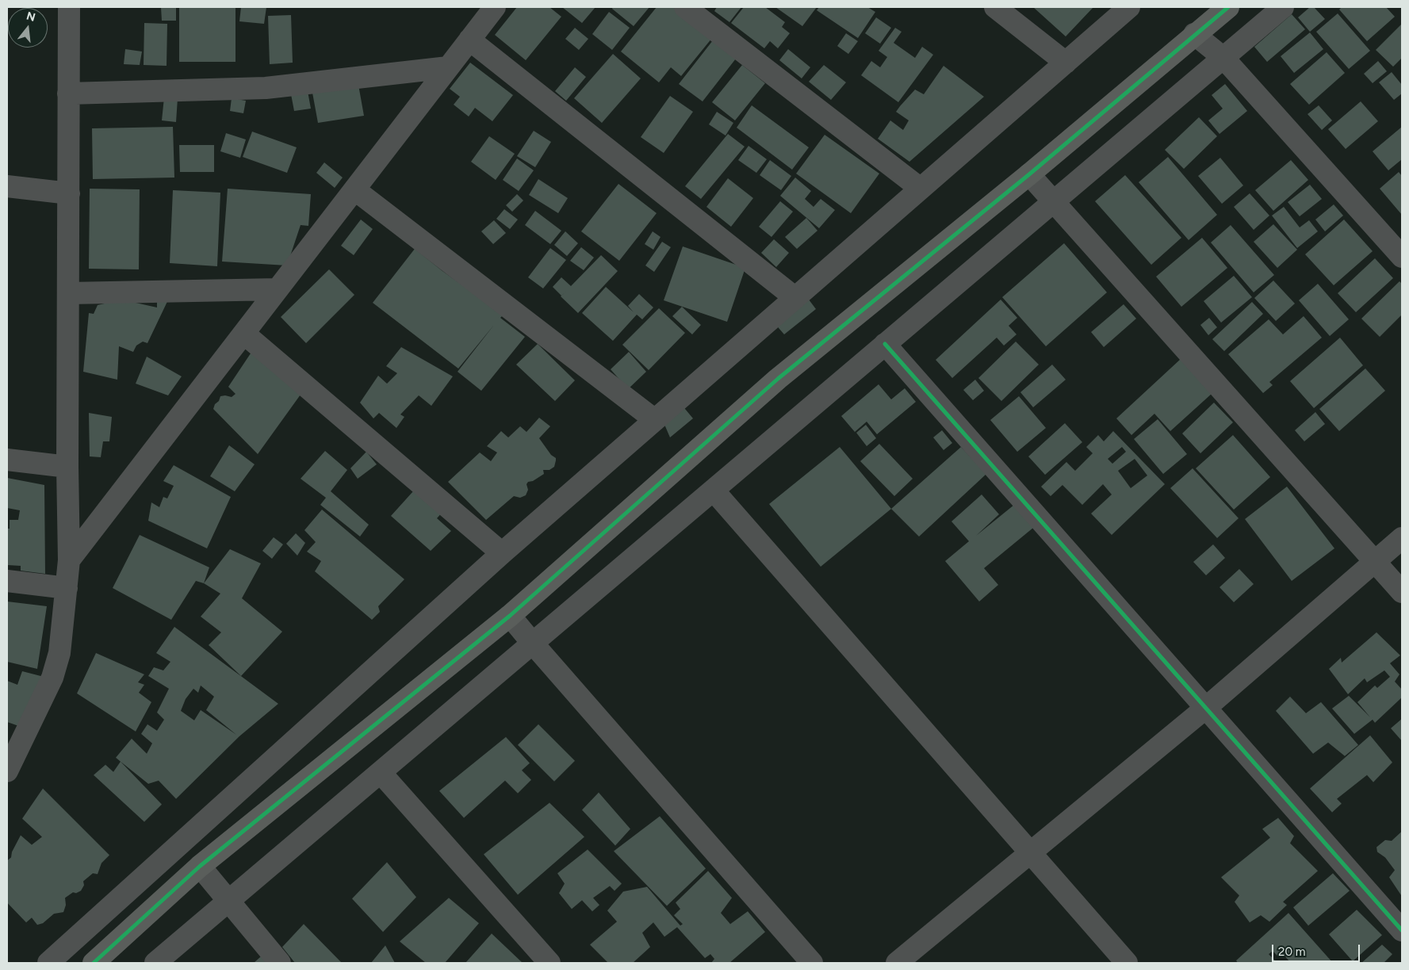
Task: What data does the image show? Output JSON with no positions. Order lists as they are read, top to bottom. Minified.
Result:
{"scale_bar":"20 m","north":"top"}
